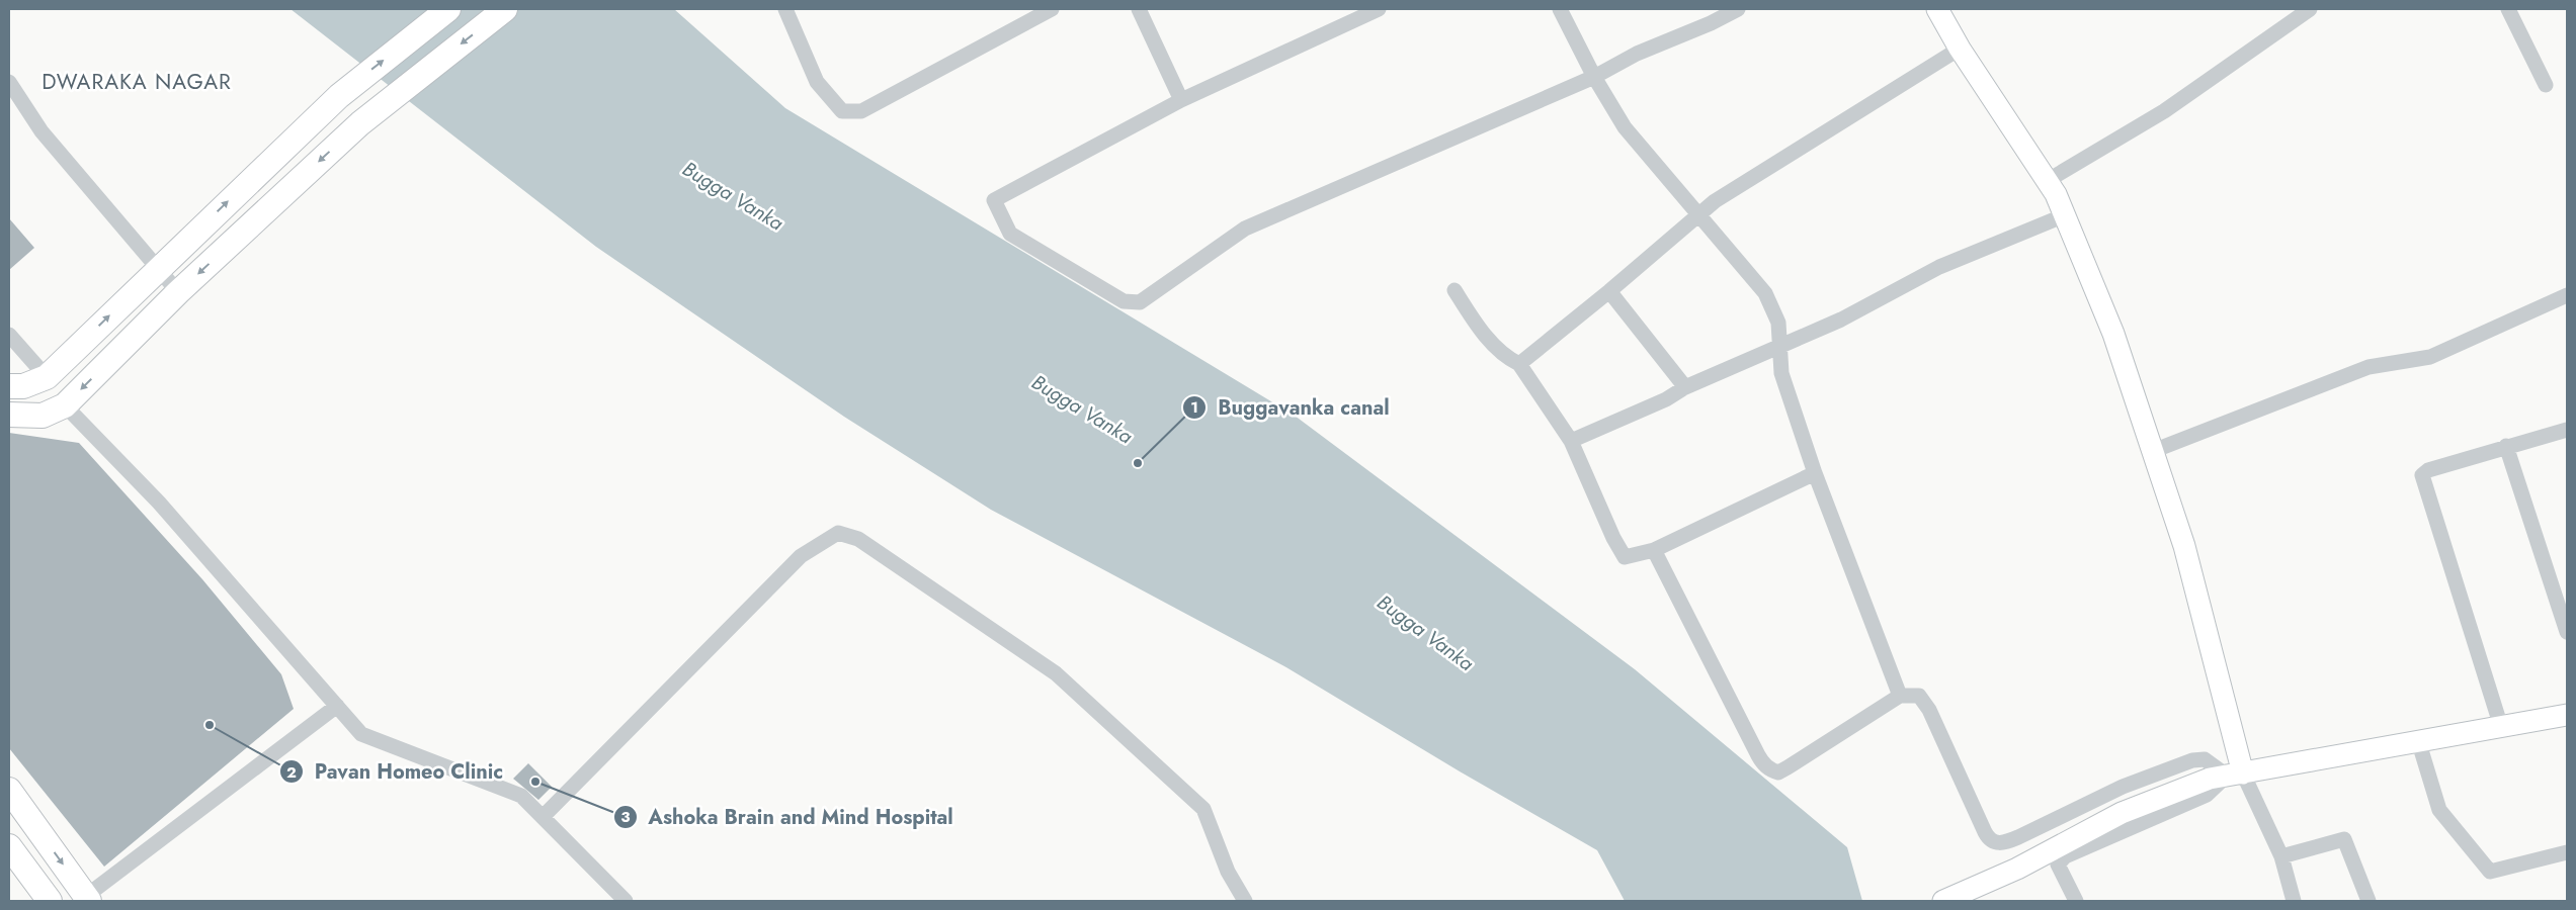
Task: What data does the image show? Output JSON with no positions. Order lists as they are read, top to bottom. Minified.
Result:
{"districts":["DWARAKA NAGAR"],"water":["Bugga Vanka"],"places":["Buggavanka canal","Pavan Homeo Clinic","Ashoka Brain and Mind Hospital"]}
